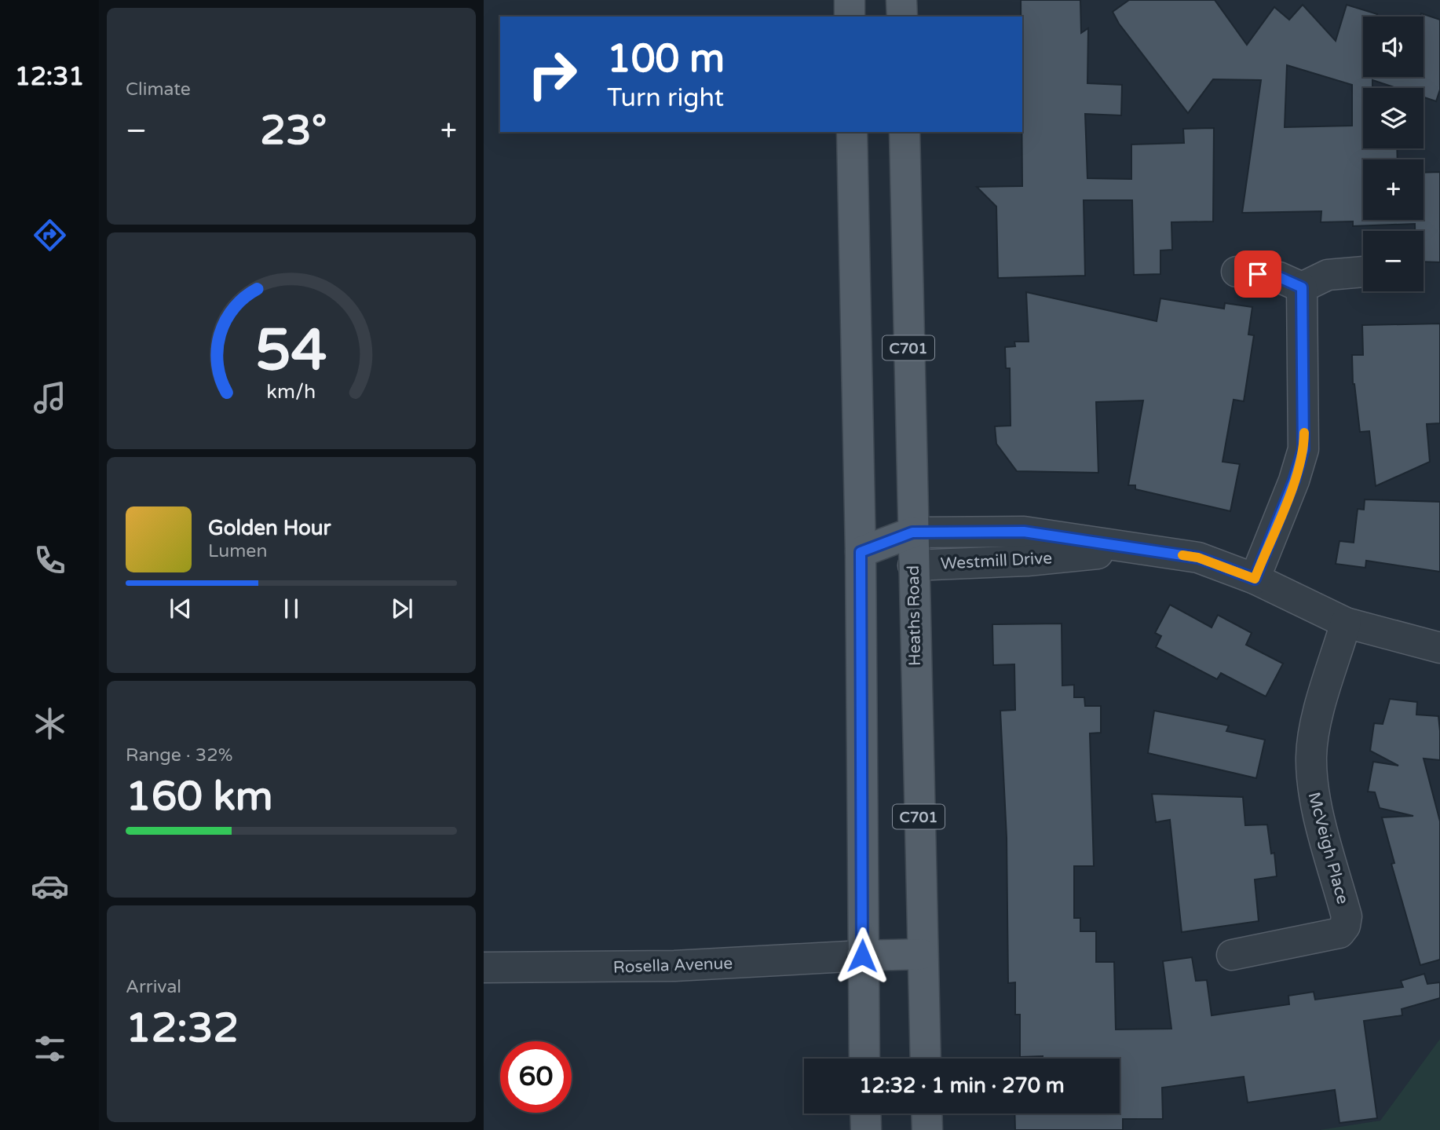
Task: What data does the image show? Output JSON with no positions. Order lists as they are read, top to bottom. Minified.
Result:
{"streets":{"main road":["C701","Heaths Road"],"street":["Westmill Drive","McVeigh Place","Rosella Avenue"]},"crossings":[["Westmill Drive","Heaths Road"],["Westmill Drive","McVeigh Place"]],"page":{"tabs":"12:31","tile":["Climate",["Range · 32%","160 km"],["Arrival","12:32"]],"map_buttons":["+","−"],"turn":["100 m","Turn right"],"heat":["−","23°","+"],"song":["Golden Hour","Lumen"],"limit":"60","trip":"12:32 · 1 min · 270 m","gauge":["54","km/h"]}}
